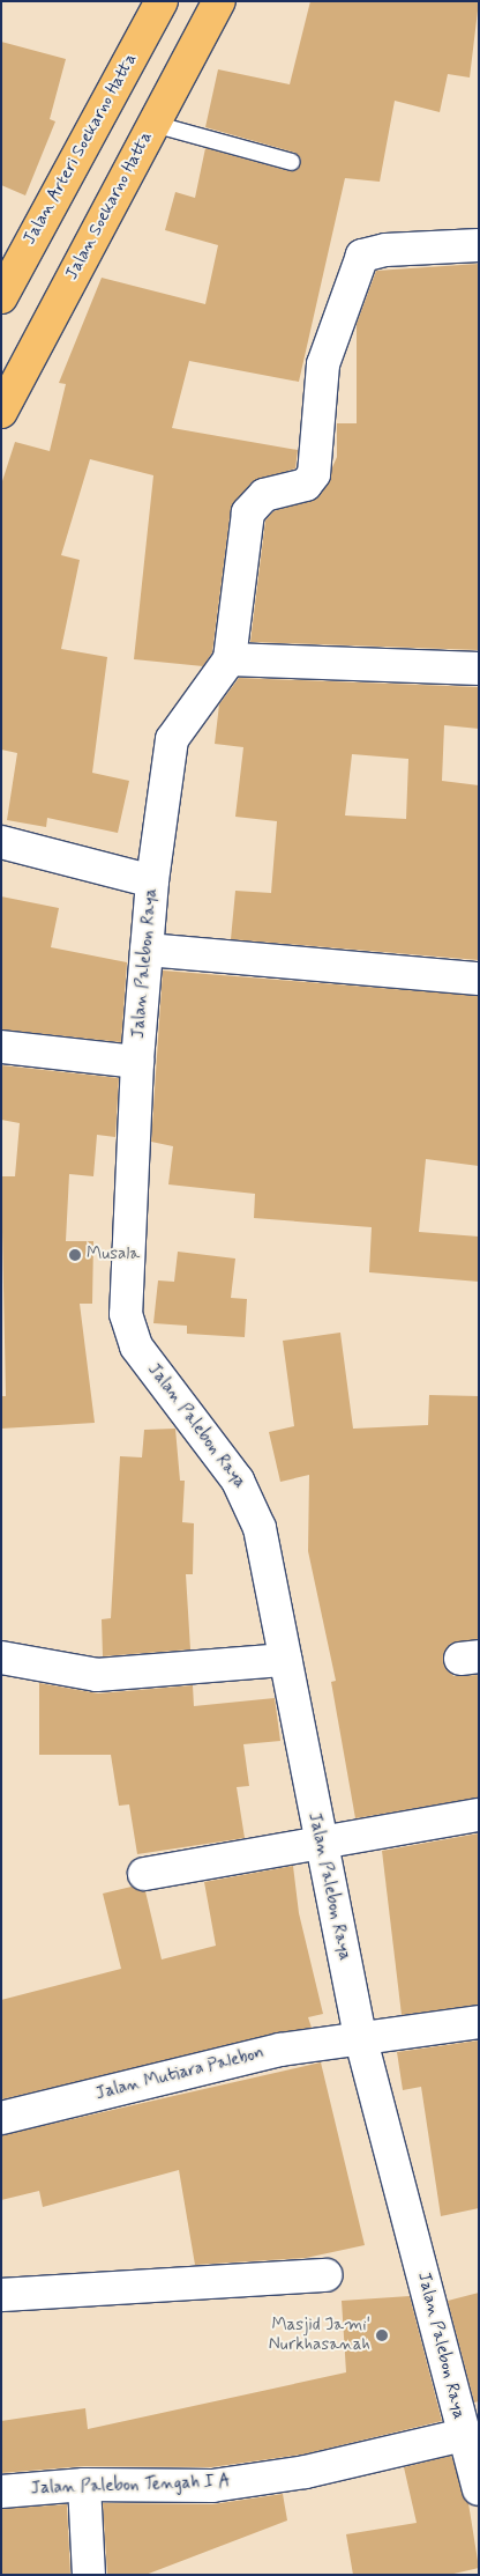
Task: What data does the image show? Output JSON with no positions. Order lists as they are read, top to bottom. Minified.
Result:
{"streets":{"main road":["Jalan Arteri Soekarno Hatta","Jalan Soekarno Hatta"],"street":["Jalan Palebon Raya","Jalan Mutiara Palebon","Jalan Palebon Tengah I A"]},"crossings":[["Jalan Palebon Raya","Jalan Mutiara Palebon"],["Jalan Palebon Raya","Jalan Palebon Tengah I A"]],"places":["Musala","Masjid Jami' Nurkhasanah"]}
